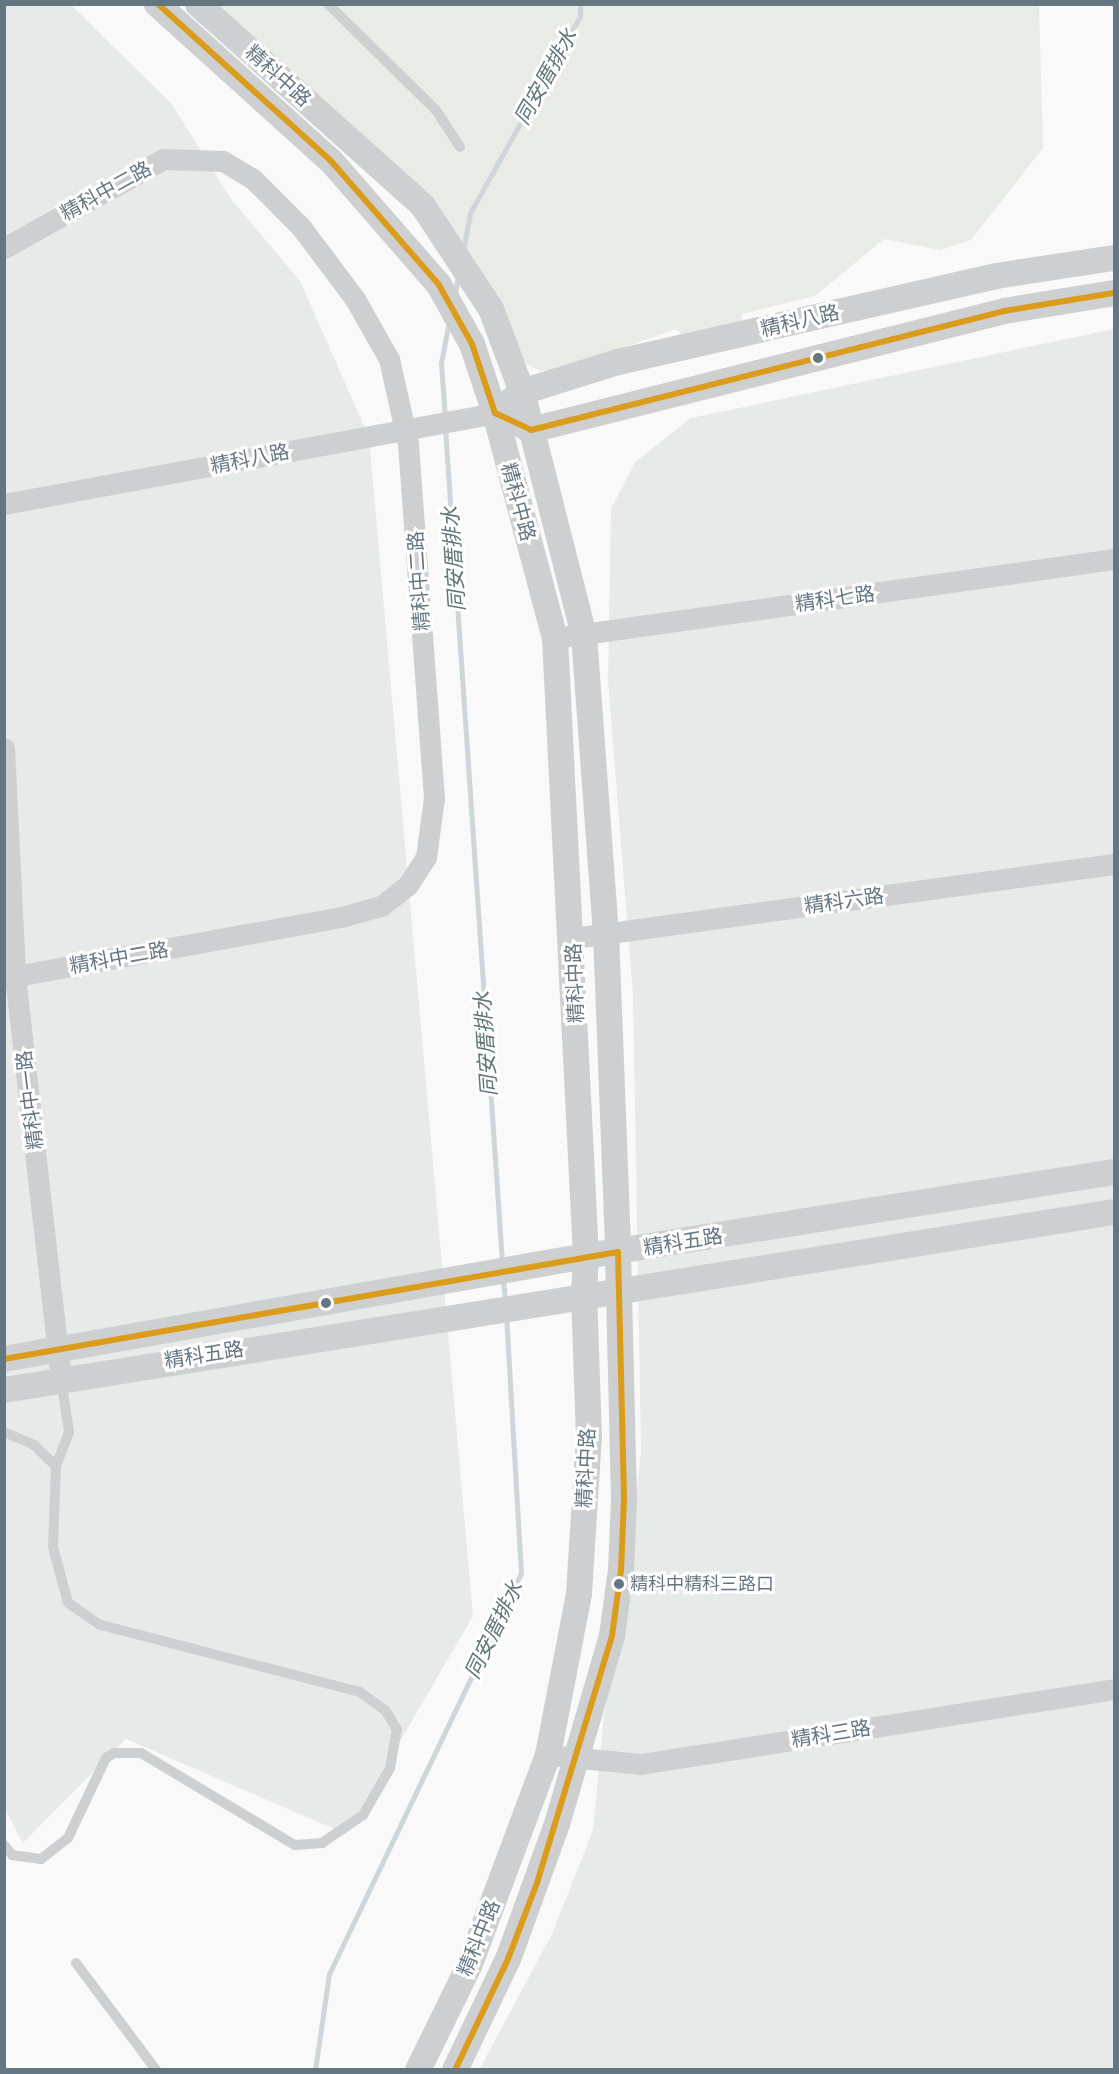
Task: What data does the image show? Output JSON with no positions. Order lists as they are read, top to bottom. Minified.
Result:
{"streets":{"street":["精科中路","精科中二路","精科八路","精科七路","精科六路","精科中一路","精科五路","精科三路"]},"crossings":[["精科中路","精科八路"],["精科中路","精科七路"],["精科中路","精科六路"],["精科中路","精科五路"],["精科中路","精科三路"],["精科中二路","精科中一路"],["精科中一路","精科五路"]],"water":["同安厝排水"],"places":["精科中精科三路口"]}
